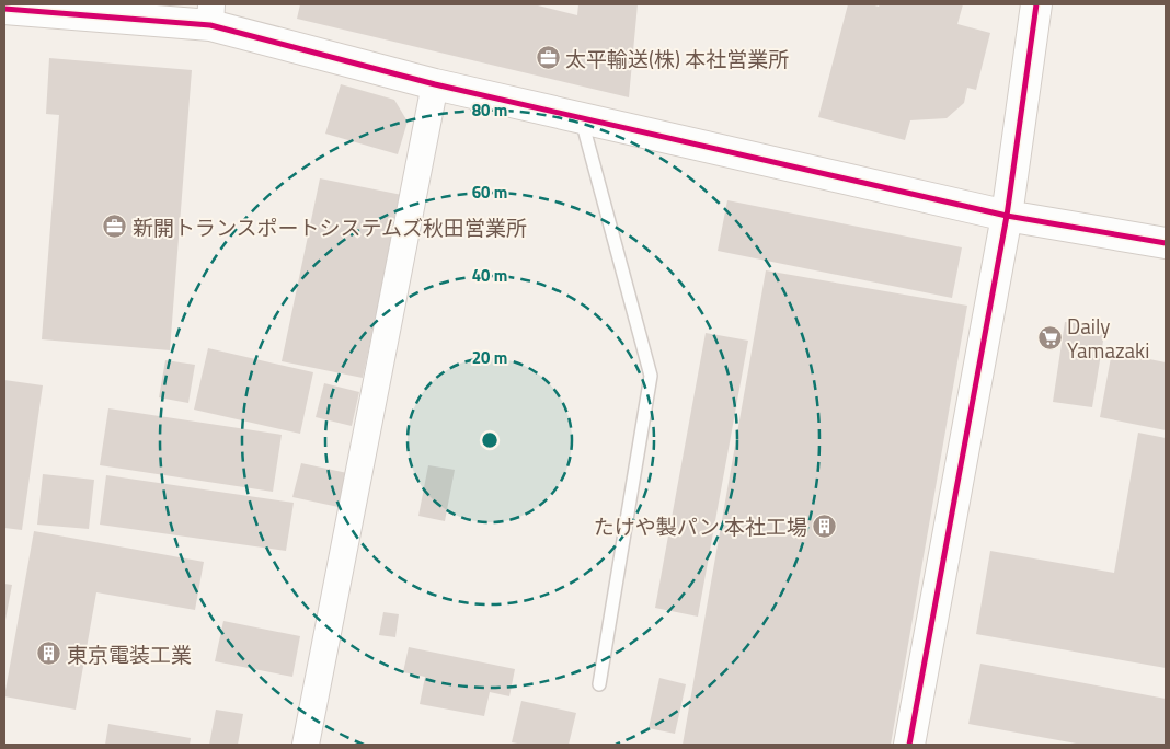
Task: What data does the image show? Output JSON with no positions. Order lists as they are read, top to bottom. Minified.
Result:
{"places":{"office":["太平輸送(株) 本社営業所","新開トランスポートシステムズ秋田営業所"],"supermarket":["Daily Yamazaki"],"building":["たけや製パン 本社工場","東京電装工業"]},"rings":["80 m","60 m","40 m","20 m"]}
